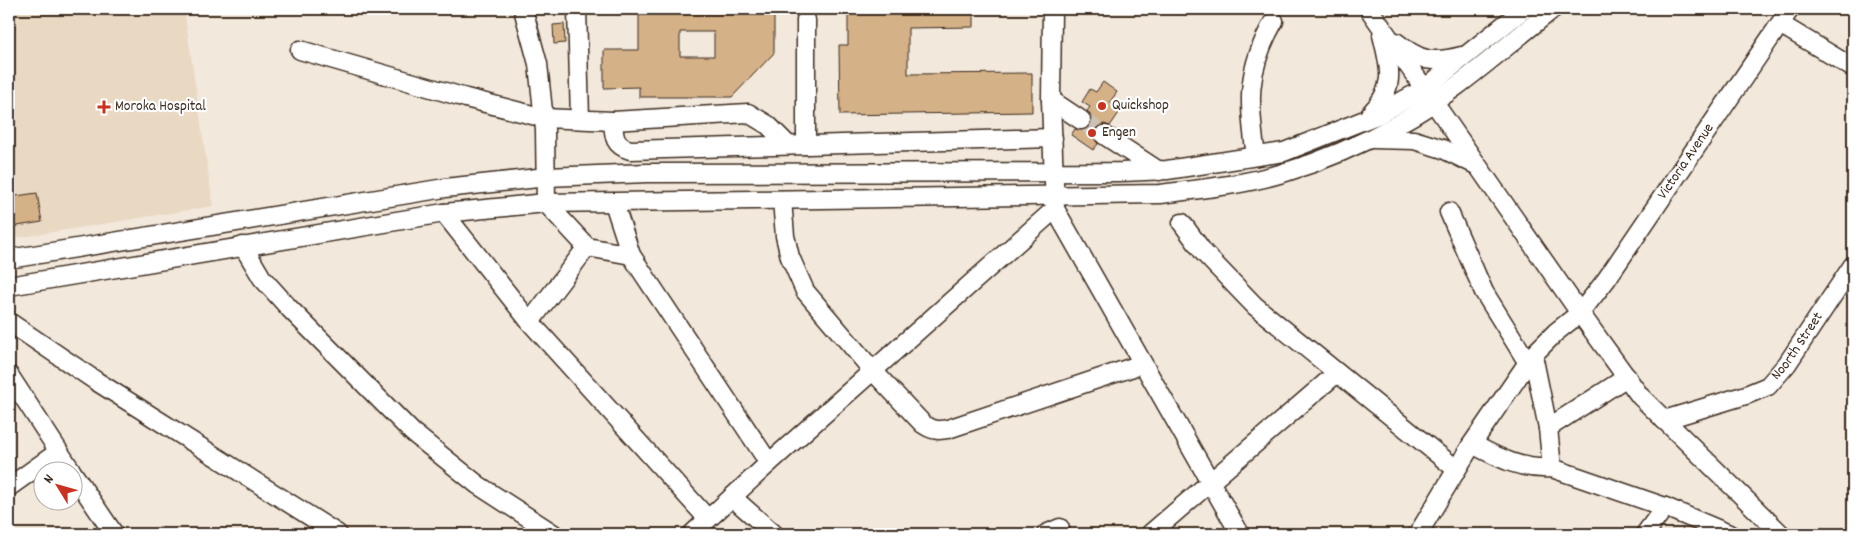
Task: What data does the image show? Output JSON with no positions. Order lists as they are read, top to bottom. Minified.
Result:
{"streets":{"street":["Victoria Avenue","Noorth Street"]},"places":{"other":["Quickshop","Engen"],"health":["Moroka Hospital"]},"north":"top left"}
